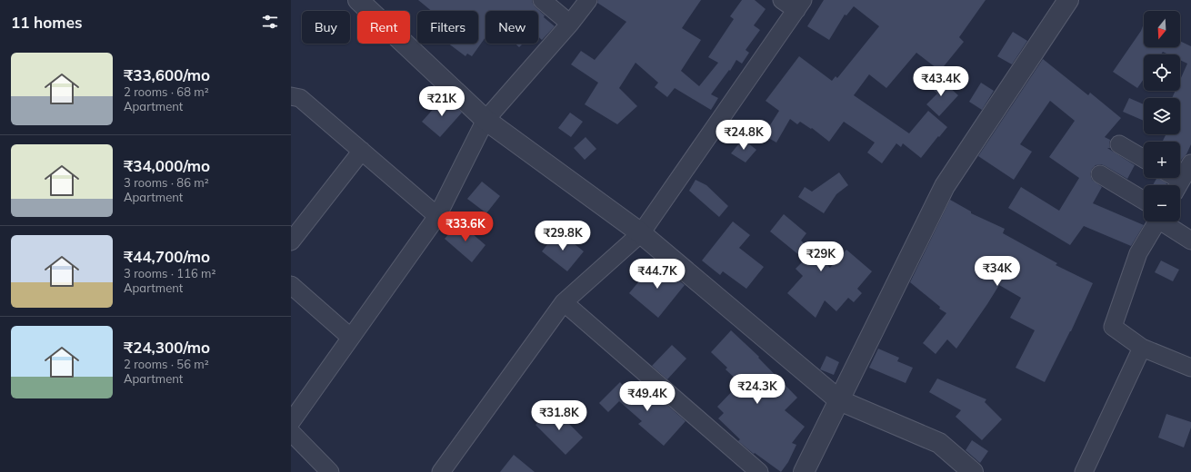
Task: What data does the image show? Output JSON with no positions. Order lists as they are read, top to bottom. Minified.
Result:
{"north":"bottom","page":{"heading":"11 homes","map_buttons":["+","−"],"chip":["Buy","Rent","Filters","New"],"list":[{"name":"₹33,600/mo","note":"2 rooms · 68 m² · Apartment"},{"name":"₹34,000/mo","note":"3 rooms · 86 m² · Apartment"},{"name":"₹44,700/mo","note":"3 rooms · 116 m² · Apartment"},{"name":"₹24,300/mo","note":"2 rooms · 56 m² · Apartment"}],"price":["₹43.4K","₹21K","₹24.8K","₹33.6K","₹29.8K","₹29K","₹34K","₹44.7K","₹24.3K","₹49.4K","₹31.8K"]}}
